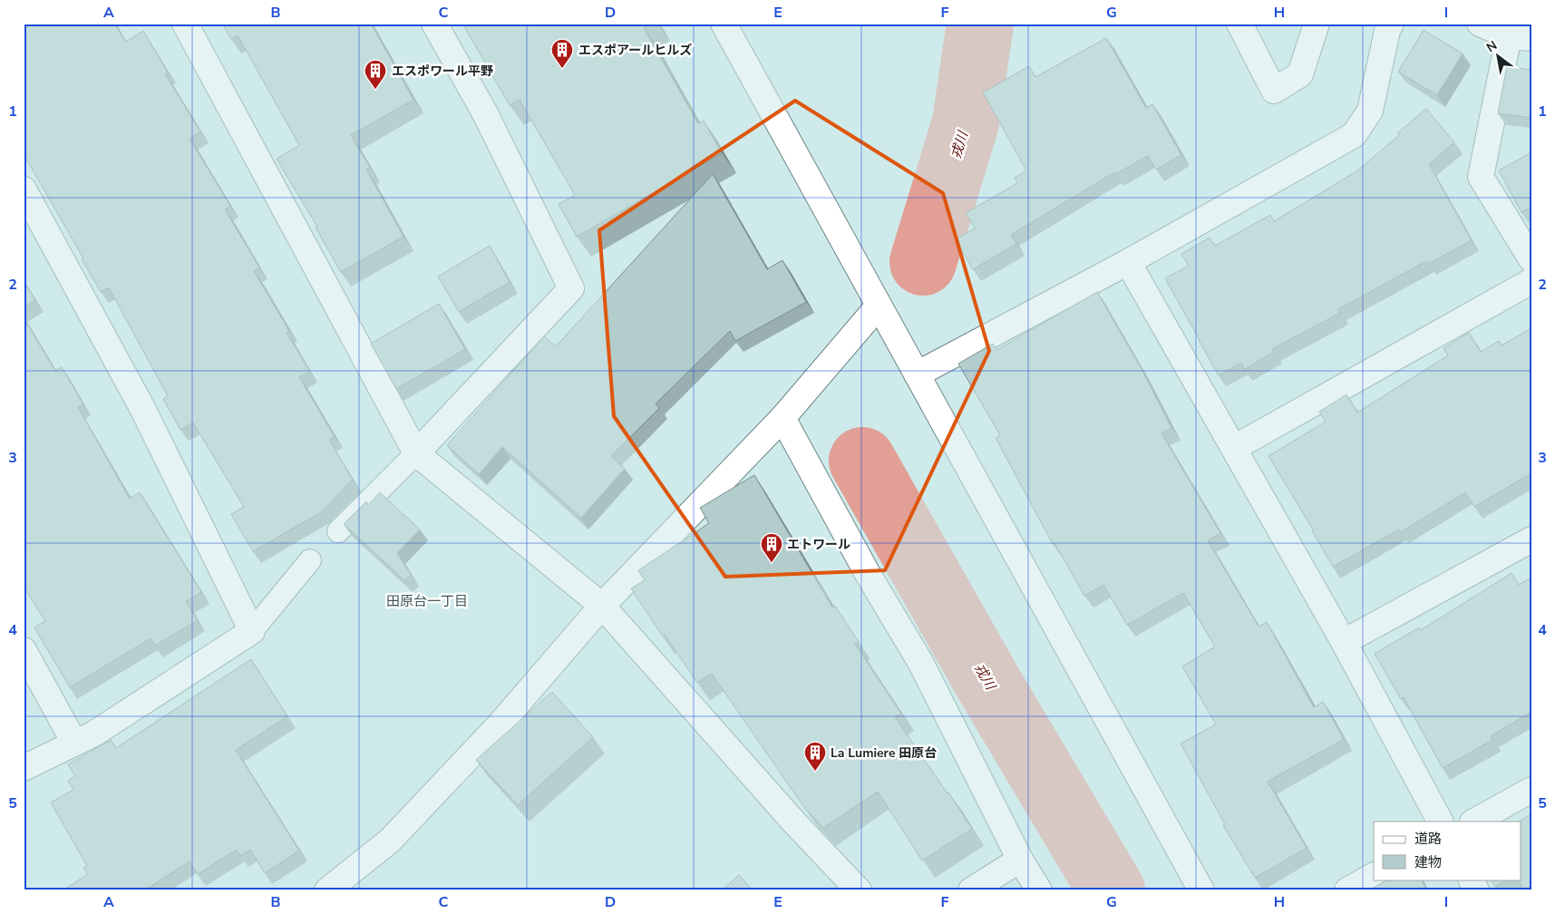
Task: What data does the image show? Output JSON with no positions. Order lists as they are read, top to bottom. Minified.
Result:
{"districts":["田原台一丁目"],"water":["戎川"],"places":{"building":["エスポアールヒルズ","エスポワール平野","エトワール","La Lumiere 田原台"]},"legend":["道路","建物"],"north":"top left","grid":{"columns":["A","B","C","D","E","F","G","H","I"],"rows":["1","2","3","4","5"]}}
